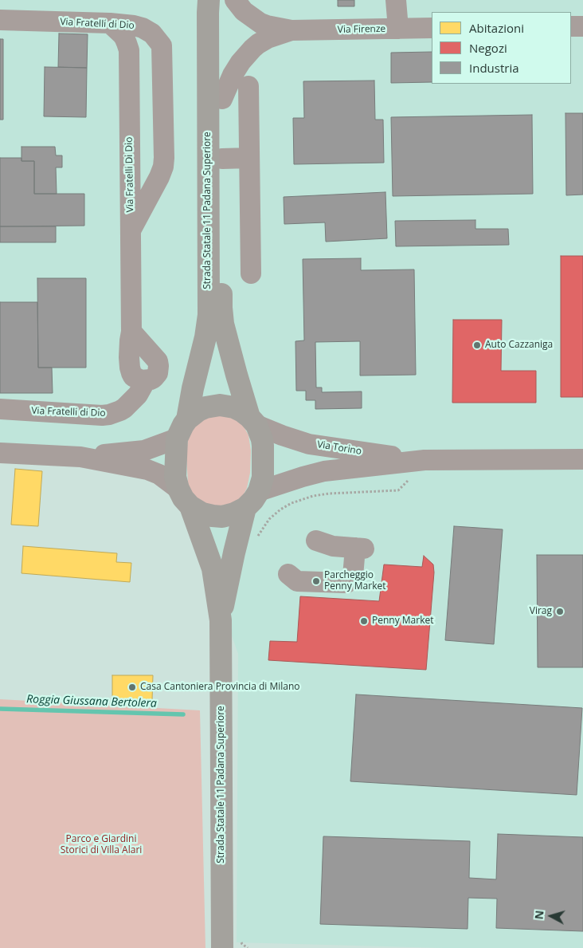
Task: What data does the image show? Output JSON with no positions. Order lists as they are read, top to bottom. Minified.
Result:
{"streets":{"main road":["Strada Statale 11 Padana Superiore"],"street":["Via Fratelli di Dio","Via Firenze","Via Fratelli Di Dio","Via Torino"]},"crossings":[["Via Fratelli di Dio","Via Fratelli Di Dio"],["Via Firenze","Strada Statale 11 Padana Superiore"],["Strada Statale 11 Padana Superiore","Via Torino"]],"water":["Roggia Giussana Bertolera"],"parks":["Parco e Giardini Storici di Villa Alari"],"places":["Auto Cazzaniga","Parcheggio Penny Market","Virag","Penny Market","Casa Cantoniera Provincia di Milano"],"legend":["Abitazioni","Negozi","Industria"],"north":"left"}
